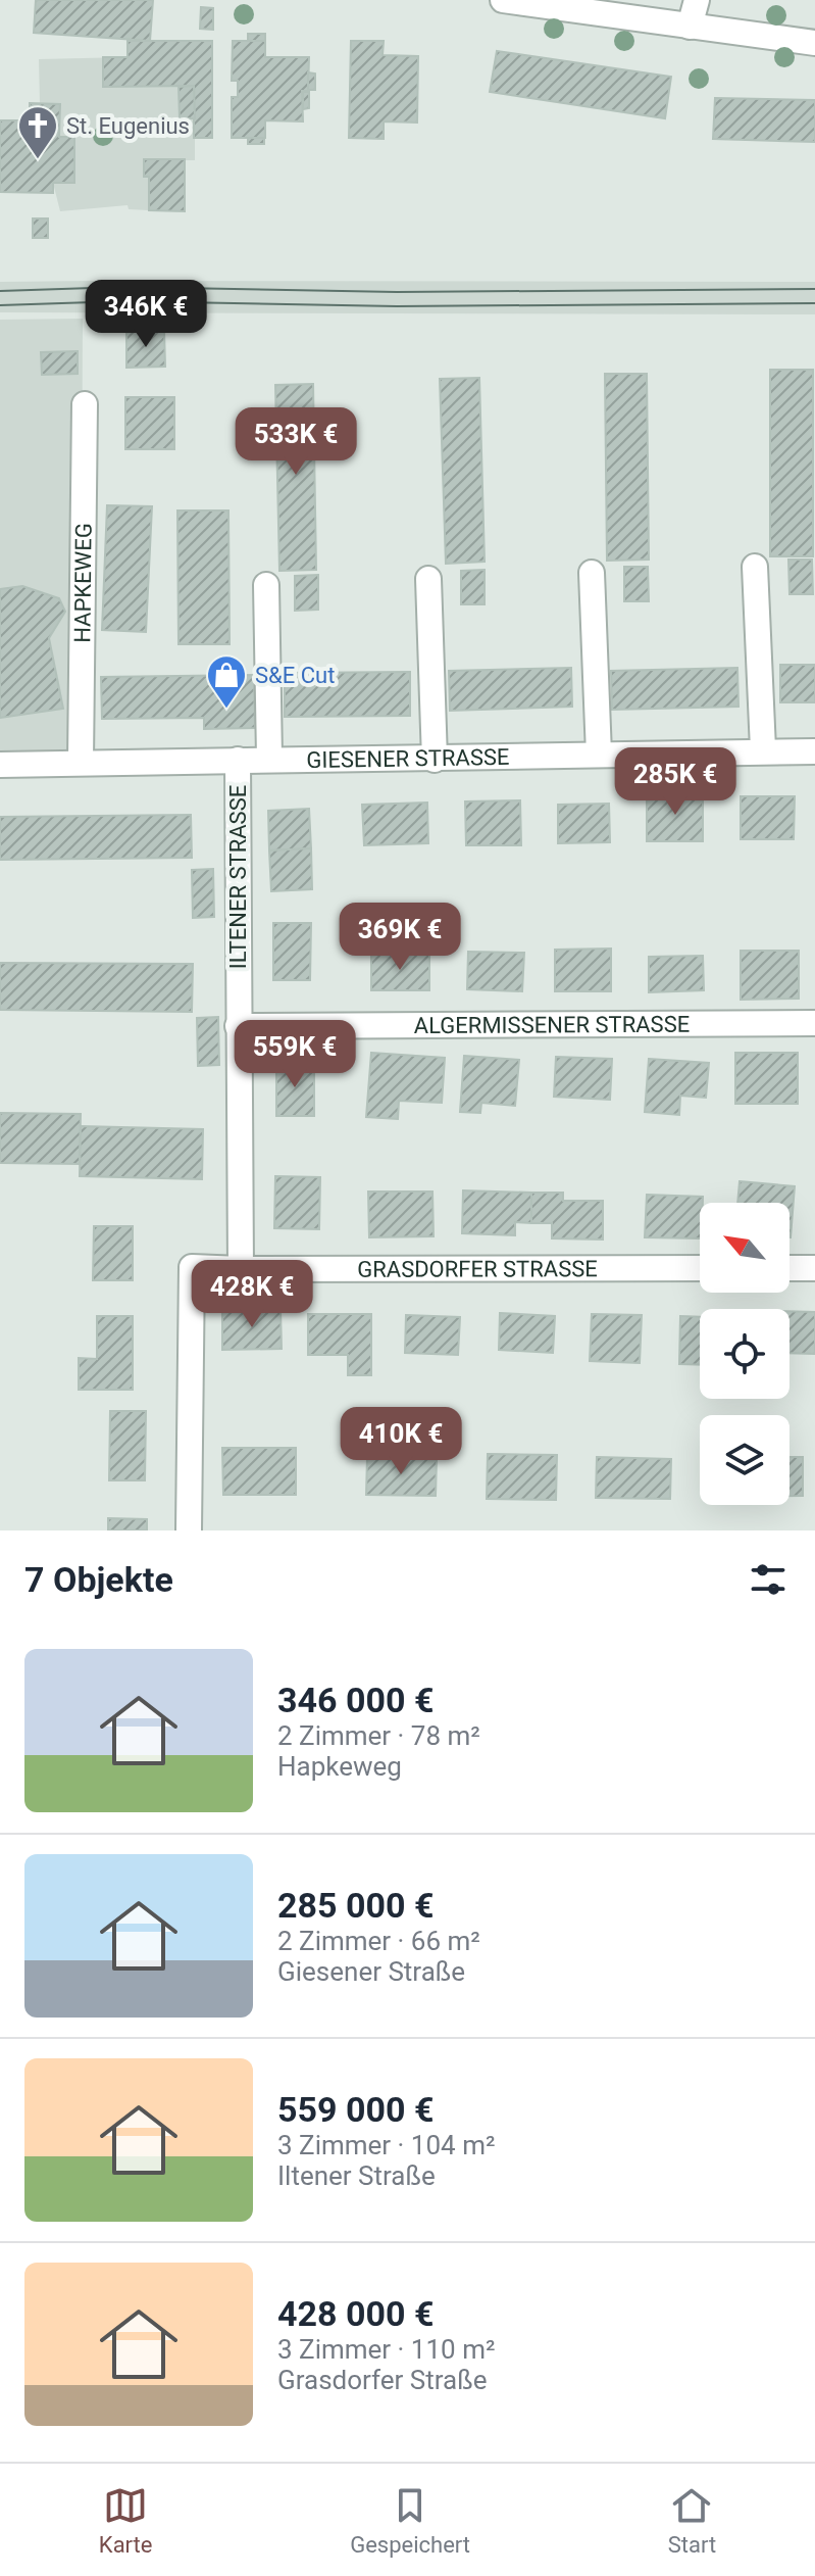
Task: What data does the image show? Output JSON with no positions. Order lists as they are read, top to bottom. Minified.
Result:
{"streets":{"street":["HAPKEWEG","GIESENER STRASSE","ILTENER STRASSE","ALGERMISSENER STRASSE","GRASDORFER STRASSE"]},"crossings":[["HAPKEWEG","GIESENER STRASSE"],["GIESENER STRASSE","ILTENER STRASSE"],["ILTENER STRASSE","ALGERMISSENER STRASSE"],["ILTENER STRASSE","GRASDORFER STRASSE"]],"places":{"church":["St. Eugenius"],"shop":["S&E Cut"]},"north":"top left","page":{"price":["346K €","533K €","285K €","369K €","559K €","428K €","410K €"],"heading":"7 Objekte","list":[{"name":"346 000 €","note":"2 Zimmer · 78 m² · Hapkeweg"},{"name":"285 000 €","note":"2 Zimmer · 66 m² · Giesener Straße"},{"name":"559 000 €","note":"3 Zimmer · 104 m² · Iltener Straße"},{"name":"428 000 €","note":"3 Zimmer · 110 m² · Grasdorfer Straße"}],"tabs":["Karte","Gespeichert","Start"]}}
